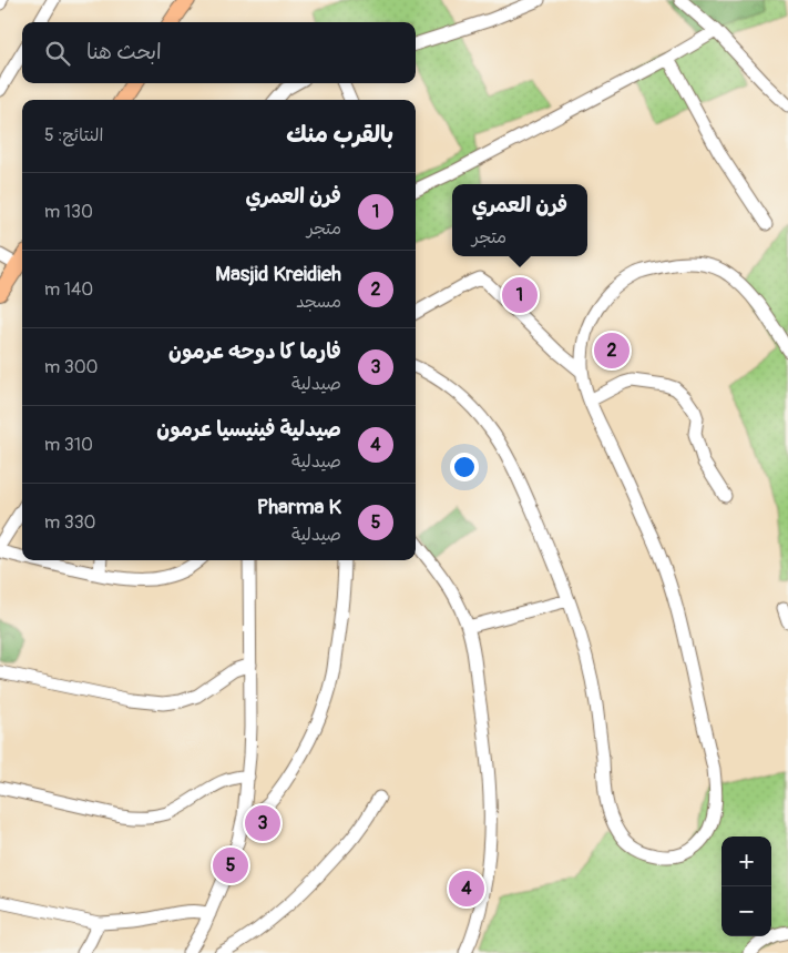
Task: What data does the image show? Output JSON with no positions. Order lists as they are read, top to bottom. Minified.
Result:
{"page":{"search":"ابحث هنا","heading":["بالقرب منك","النتائج: 5"],"list":[{"mark":"1","name":"فرن العمري","note":"متجر","value":"130 m"},{"mark":"2","name":"Masjid Kreidieh","note":"مسجد","value":"140 m"},{"mark":"3","name":"فارما كا دوحه عرمون","note":"صيدلية","value":"300 m"},{"mark":"4","name":"صيدلية فينيسيا عرمون","note":"صيدلية","value":"310 m"},{"mark":"5","name":"Pharma K","note":"صيدلية","value":"330 m"}],"popup":["فرن العمري","متجر"],"pins":["1","2","3","5","4"],"map_buttons":["+","−"]}}
